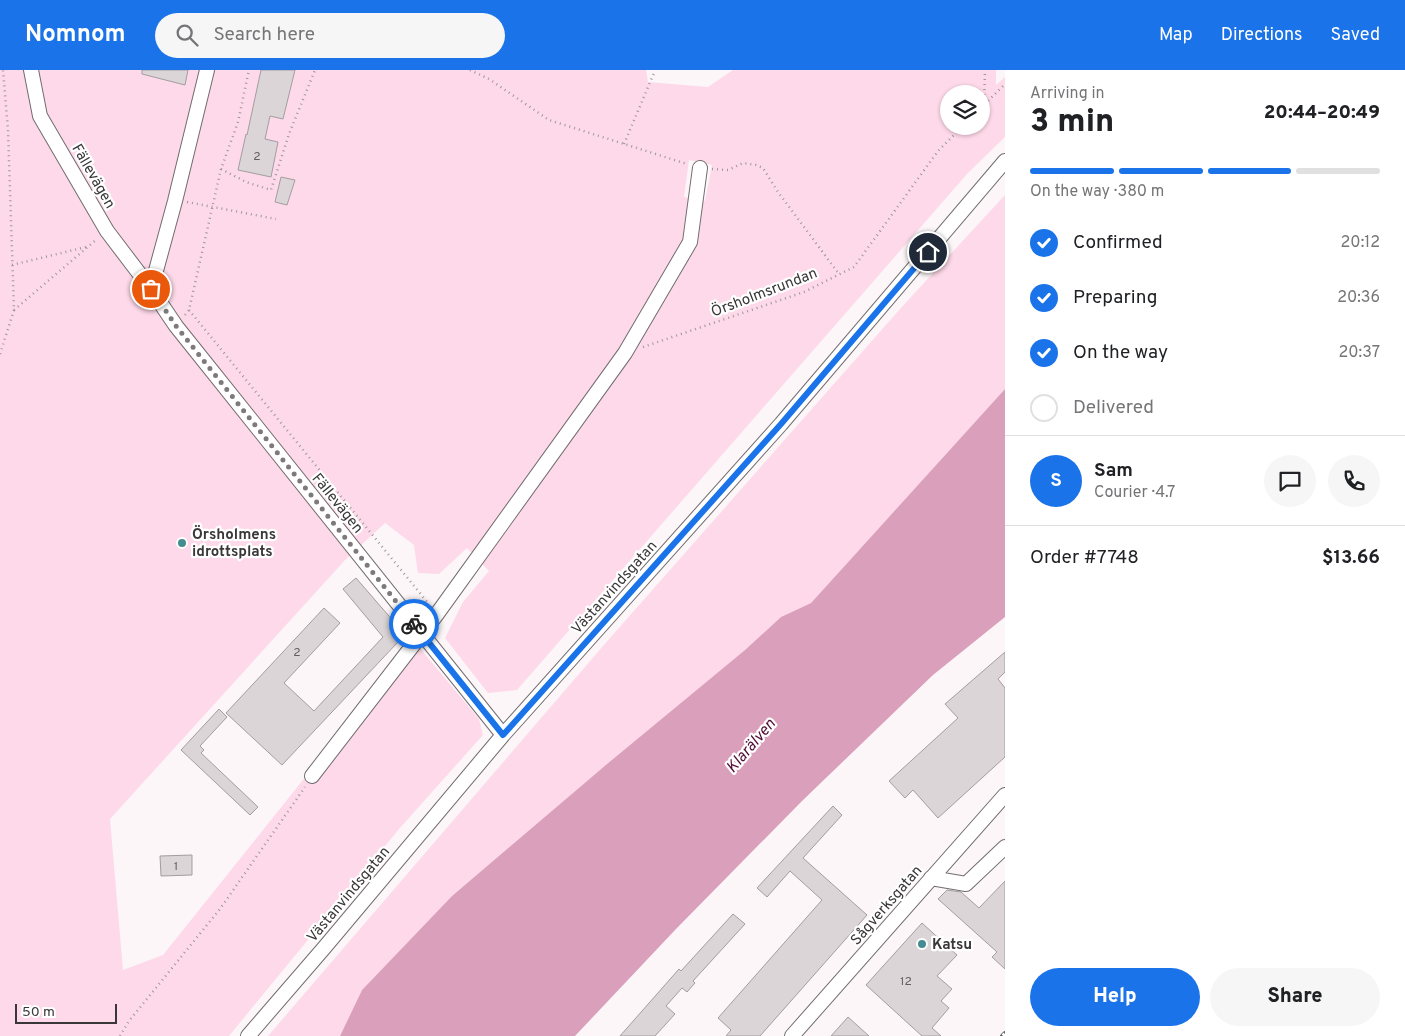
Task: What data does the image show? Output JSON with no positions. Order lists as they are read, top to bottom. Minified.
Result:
{"streets":{"street":["Fällevägen","Västanvindsgatan","Sågverksgatan"],"path":["Örsholmsrundan"]},"crossings":[["Fällevägen","Västanvindsgatan"]],"water":["Klarälven"],"places":["Örsholmens idrottsplats","Katsu"],"house_numbers":["2","2","1","12"],"scale_bar":"50 m","page":{"header":"Nomnom","search":"Search here","nav":["Map","Directions","Saved"],"heading":["3 min","Arriving in","20:44–20:49"],"panel":["Sam","Courier · 4.7","Order #7748","$13.66"],"bar":"On the way · 380 m","list":[["Confirmed","20:12"],["Preparing","20:36"],["On the way","20:37"],"Delivered"],"round":"S","buttons":["Help","Share"],"scale":"50 m"}}
